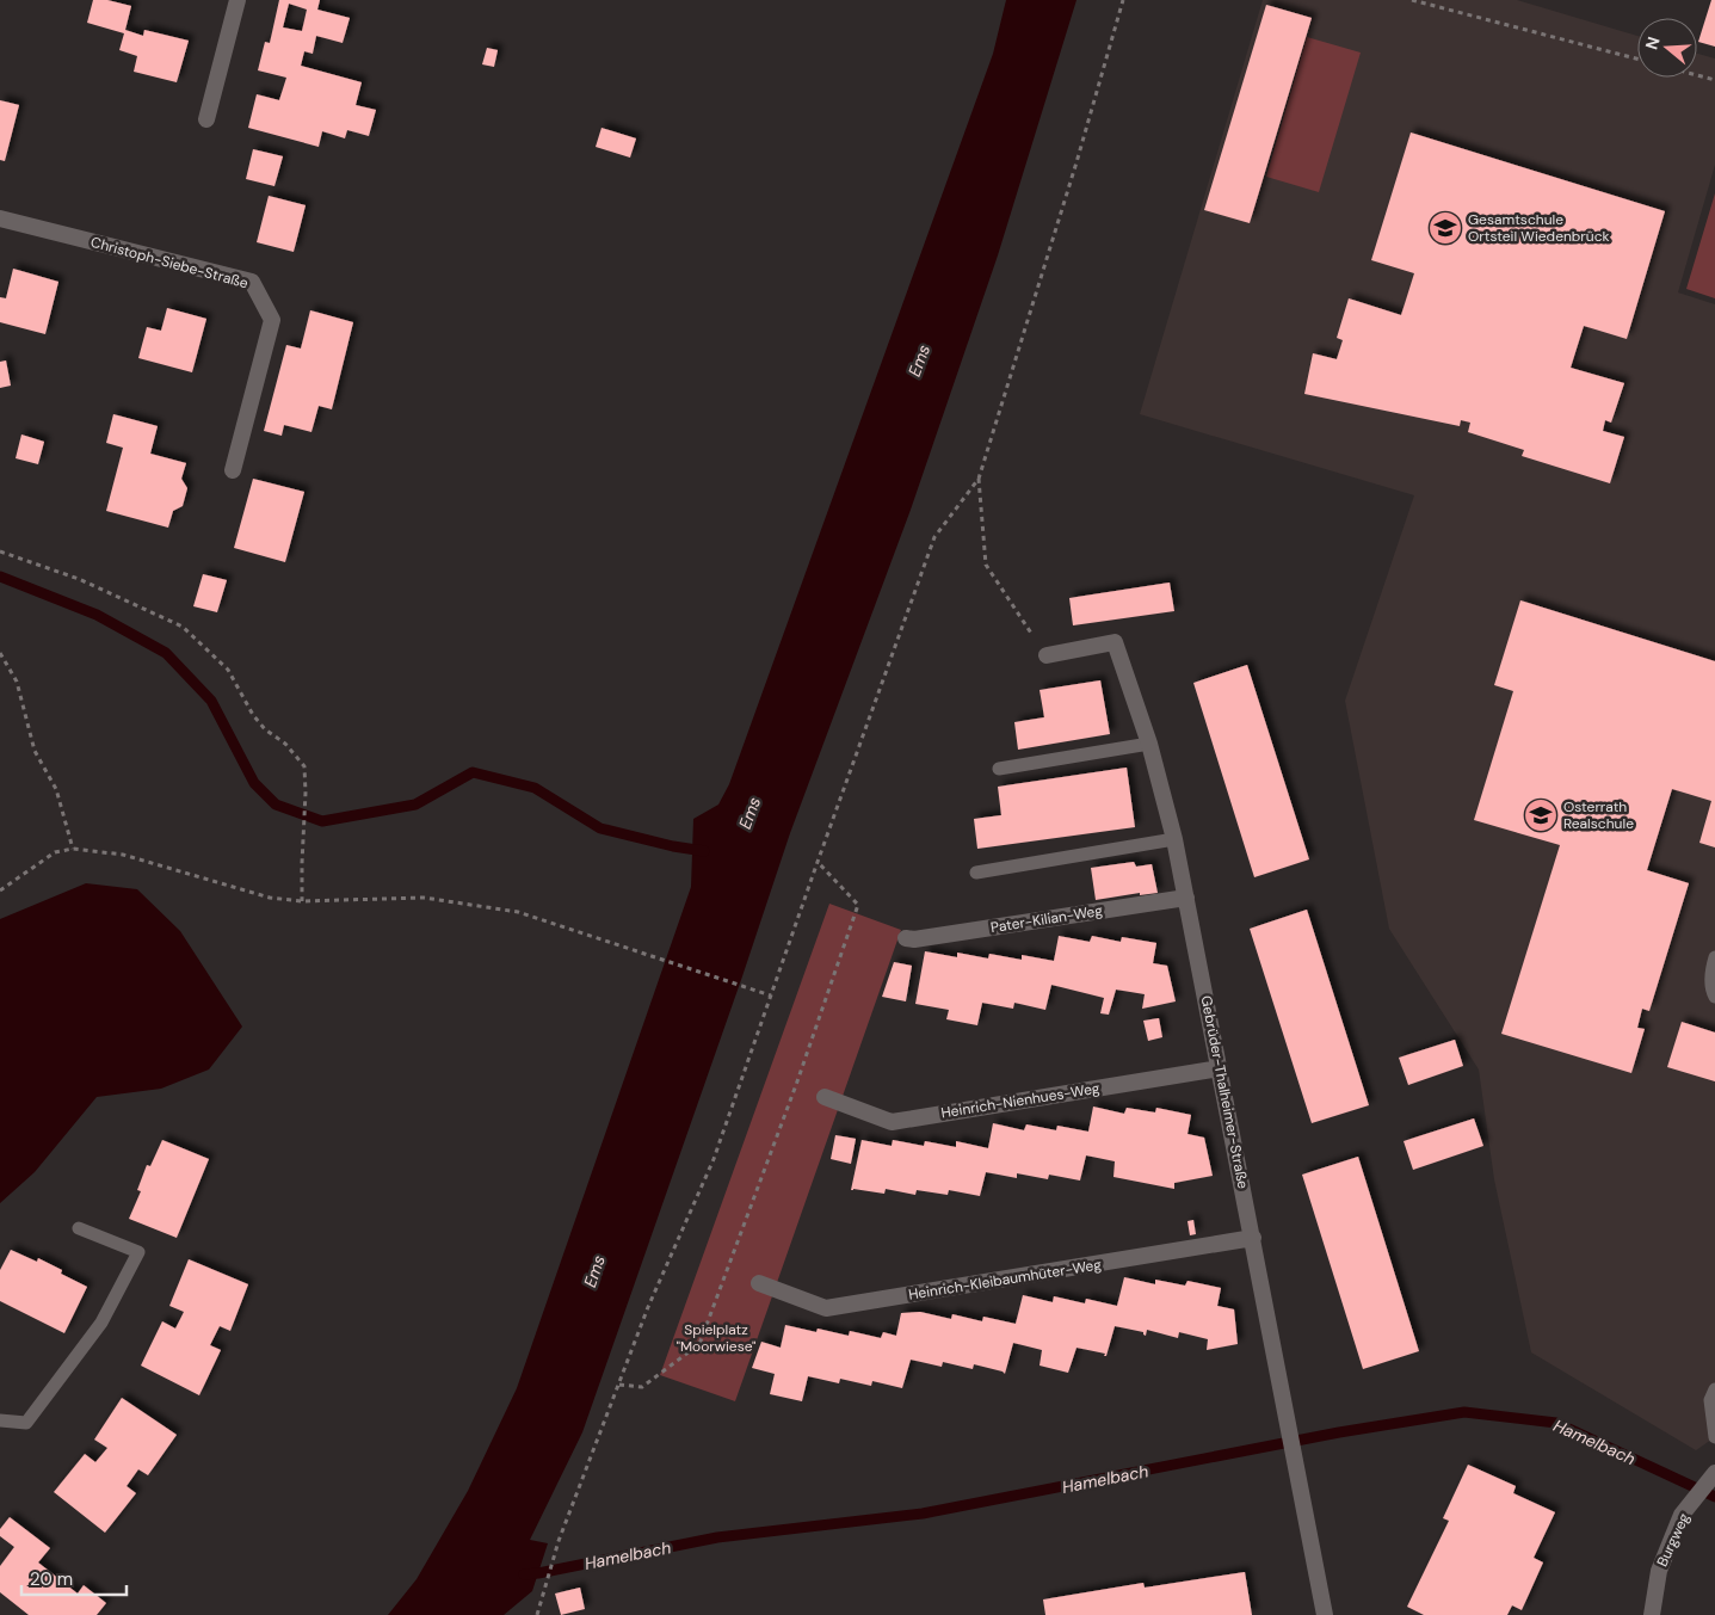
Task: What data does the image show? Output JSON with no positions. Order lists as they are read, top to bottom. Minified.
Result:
{"streets":{"street":["Christoph-Siebe-Straße","Pater-Kilian-Weg","Gebrüder-Thalheimer-Straße","Heinrich-Nienhues-Weg","Heinrich-Kleibaumhüter-Weg","Burgweg"]},"crossings":[["Pater-Kilian-Weg","Gebrüder-Thalheimer-Straße"],["Gebrüder-Thalheimer-Straße","Heinrich-Nienhues-Weg"],["Gebrüder-Thalheimer-Straße","Heinrich-Kleibaumhüter-Weg"]],"water":["Ems","Hamelbach"],"parks":["Spielplatz \"Moorwiese\""],"places":{"school or university":["Gesamtschule Ortsteil Wiedenbrück","Osterrath Realschule"]},"scale_bar":"20 m","north":"left"}
